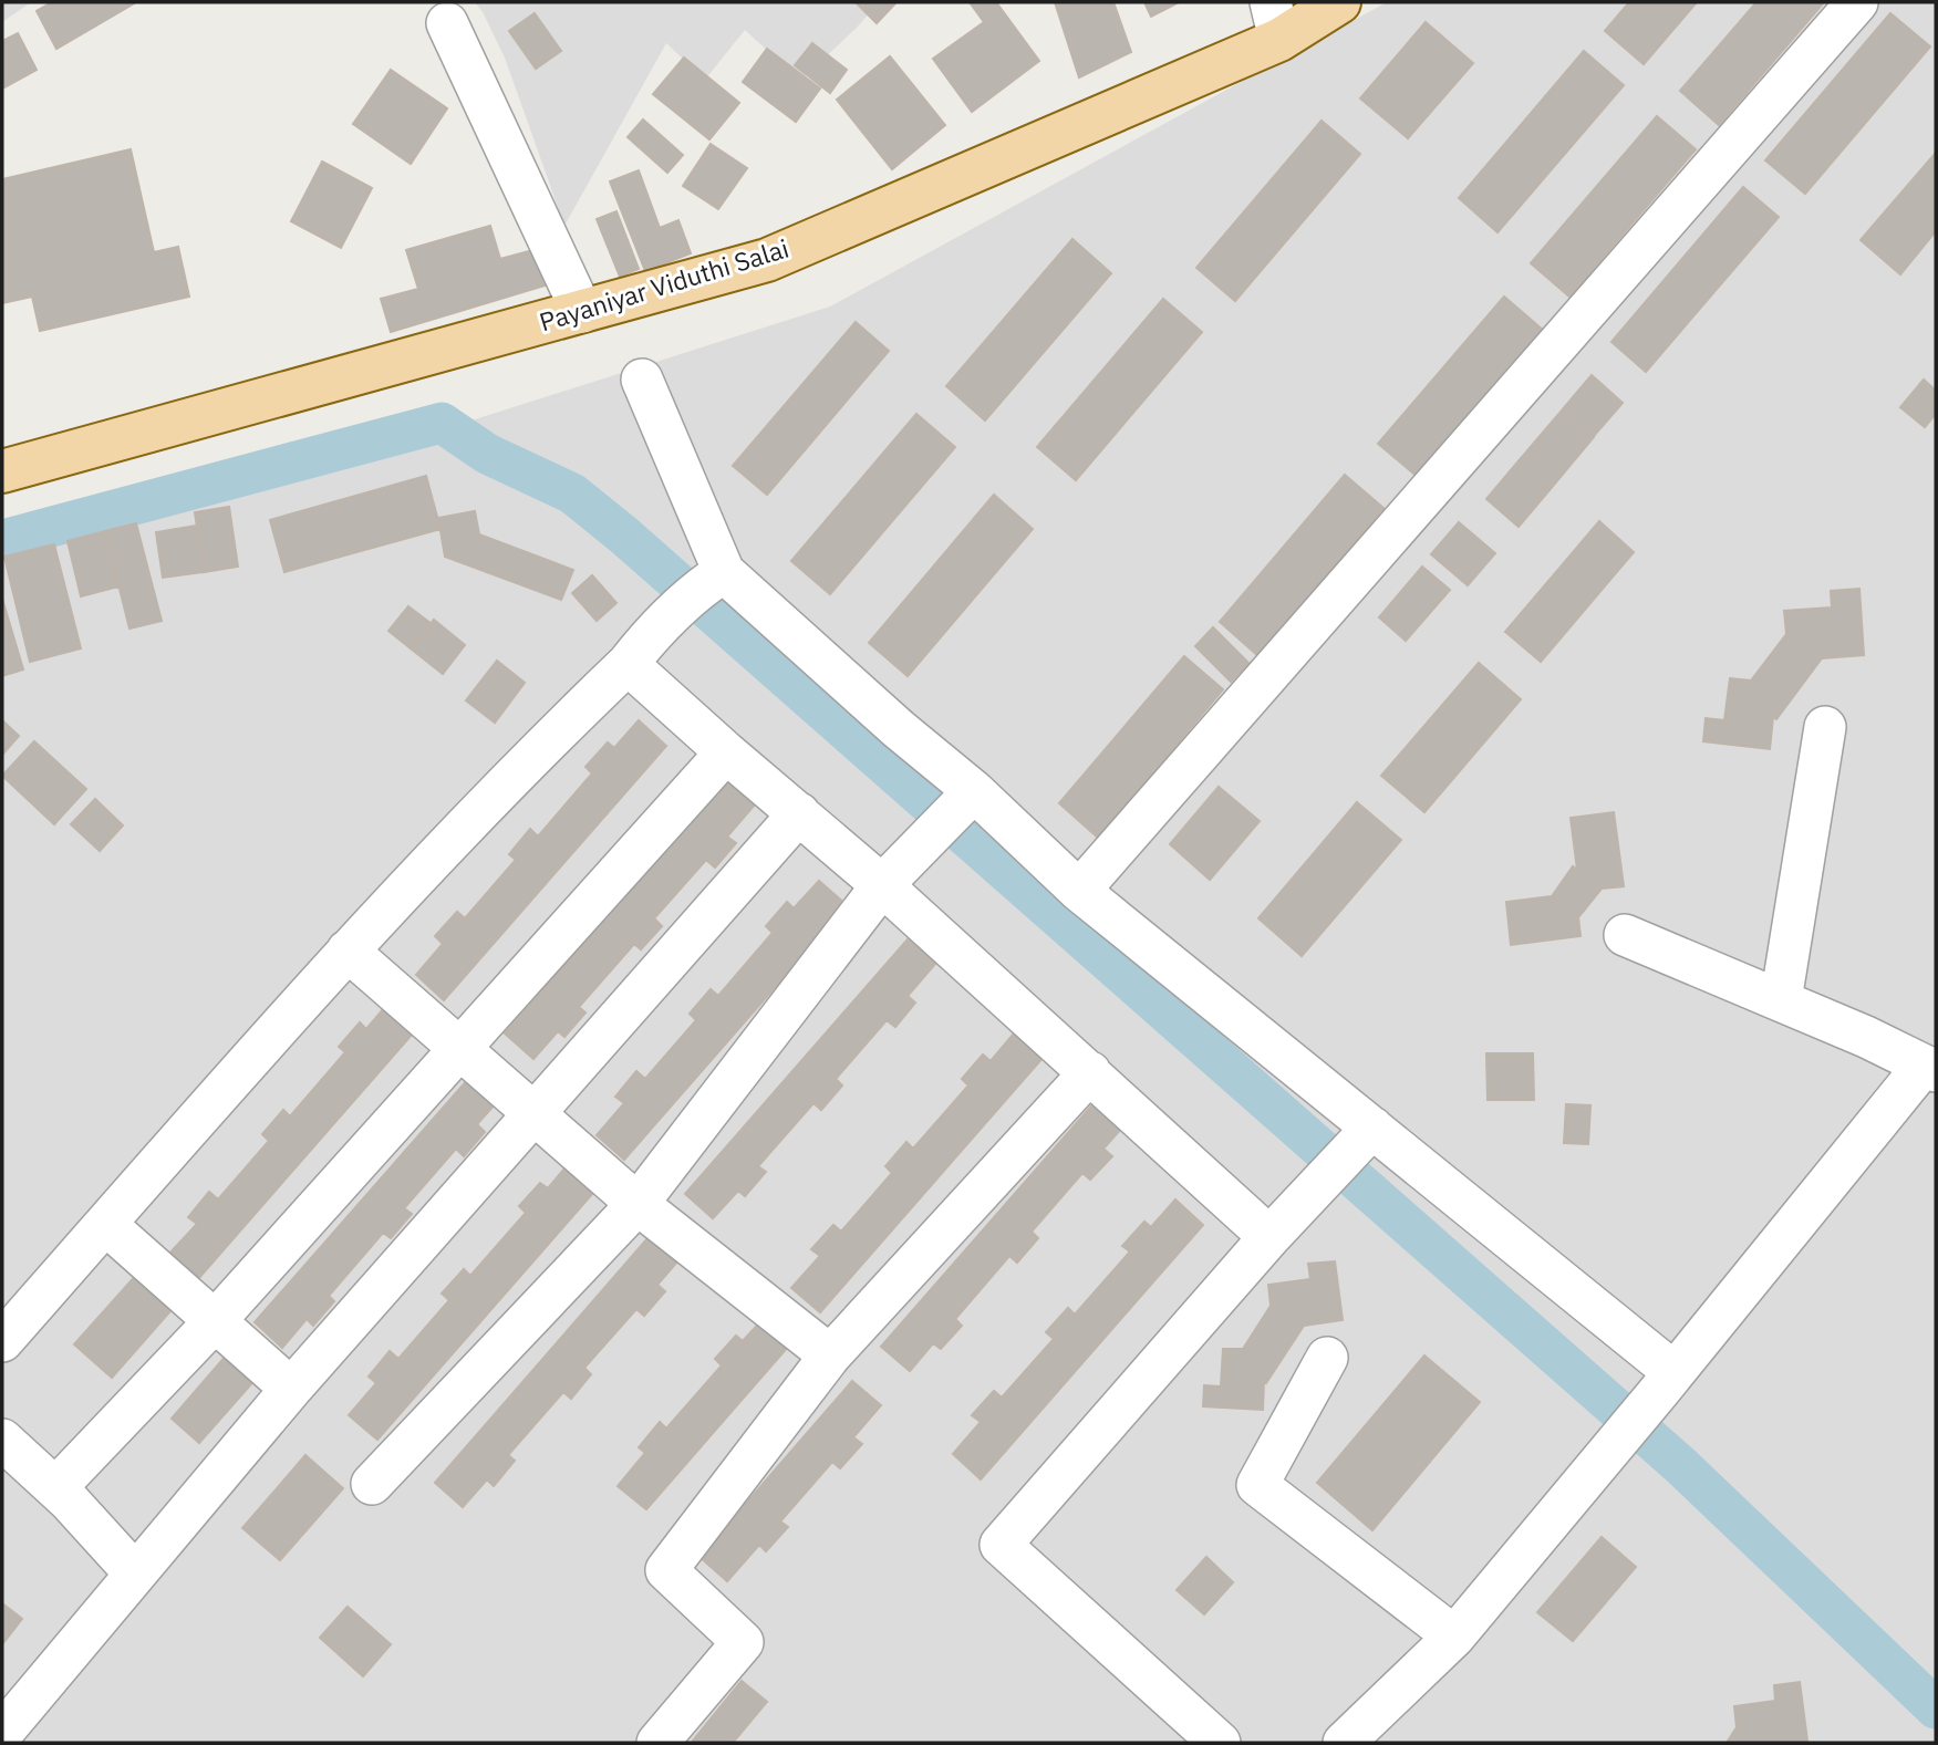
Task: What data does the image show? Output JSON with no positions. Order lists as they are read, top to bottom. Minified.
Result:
{"streets":{"main road":["Payaniyar Viduthi Salai"]}}
